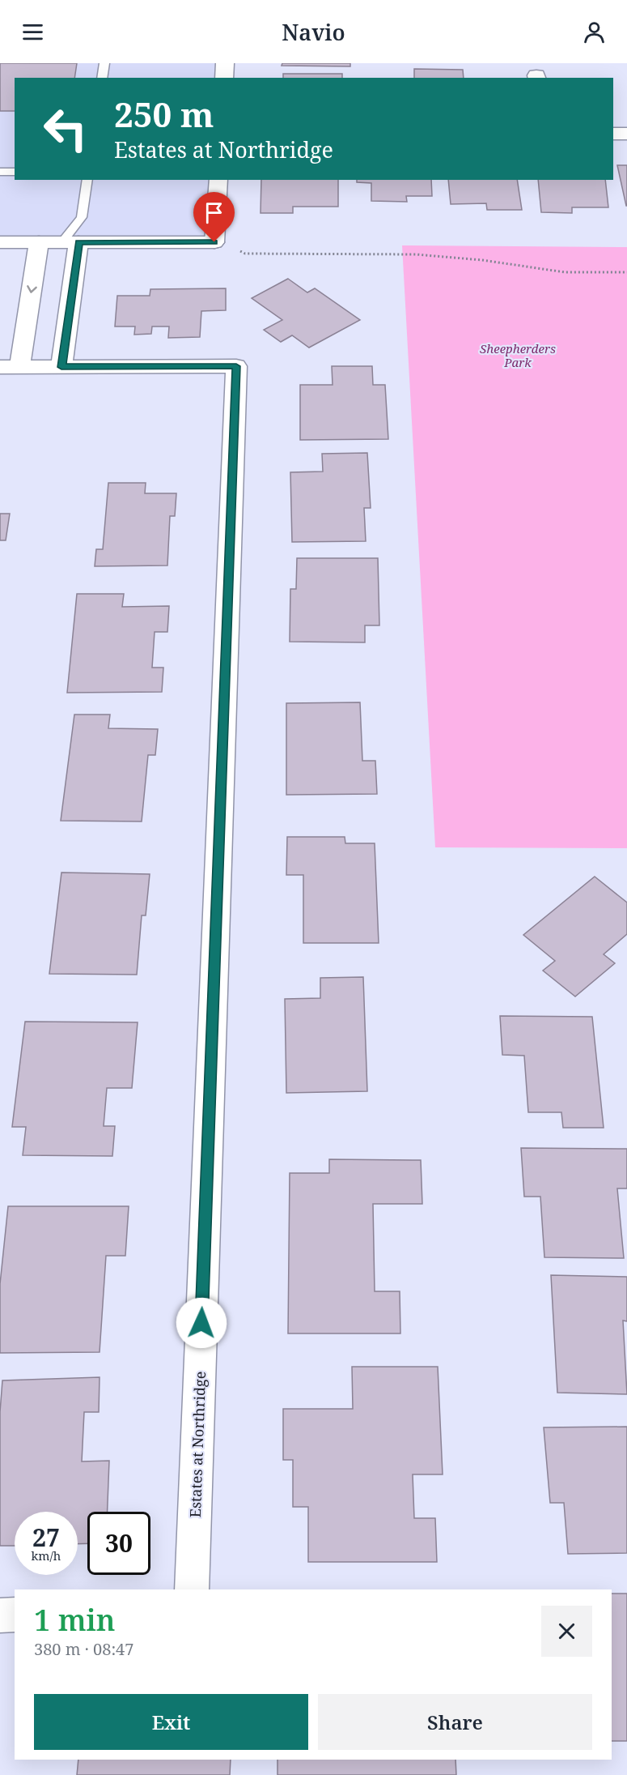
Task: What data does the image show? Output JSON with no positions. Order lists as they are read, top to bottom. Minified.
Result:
{"streets":{"street":["Estates at Northridge"]},"parks":["Sheepherders Park"],"page":{"header":"Navio","turn":["250 m","Estates at Northridge"],"speed":"27 km/h","limit":"30","heading":["1 min","380 m · 08:47"],"buttons":["Exit","Share"]}}
